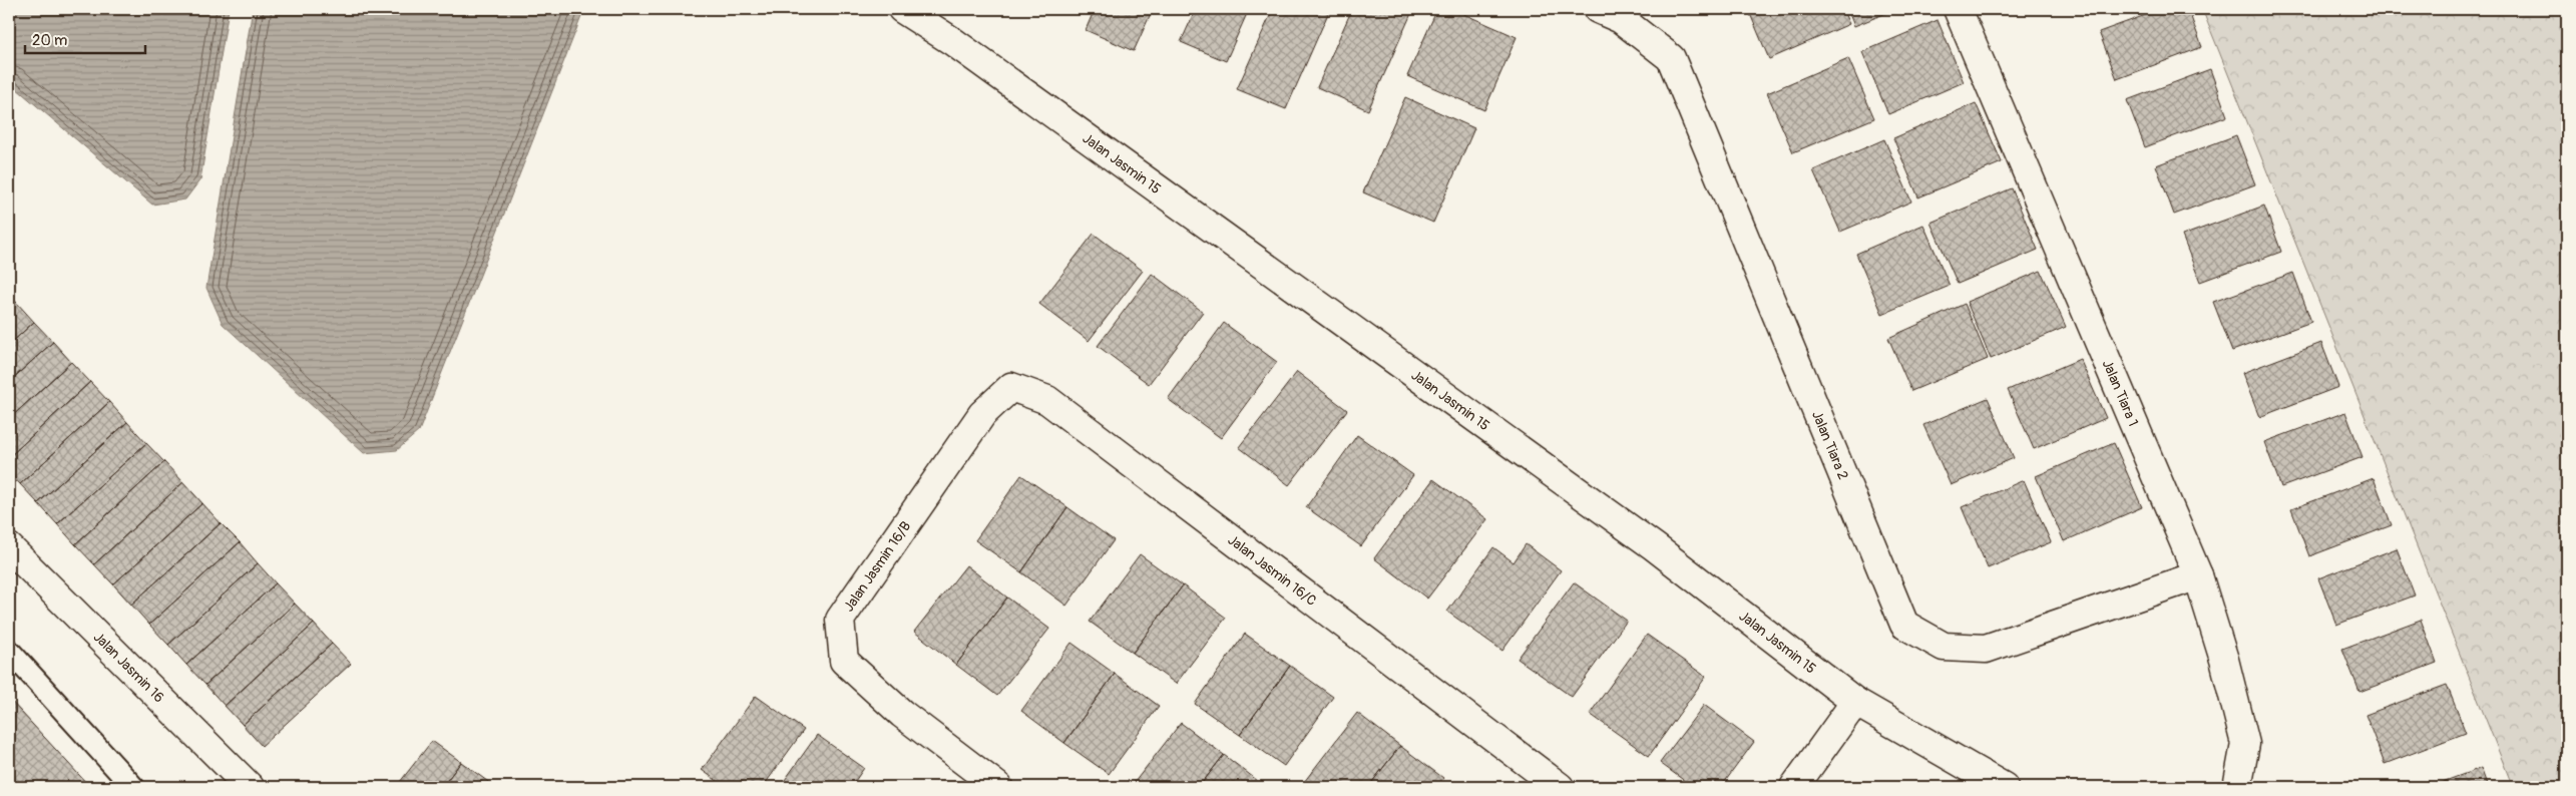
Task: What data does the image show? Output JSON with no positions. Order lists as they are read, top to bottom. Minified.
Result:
{"streets":{"street":["Jalan Jasmin 15","Jalan Tiara 1","Jalan Tiara 2","Jalan Jasmin 16/B","Jalan Jasmin 16/C","Jalan Jasmin 16"]},"crossings":[["Jalan Tiara 1","Jalan Tiara 2"],["Jalan Jasmin 16/B","Jalan Jasmin 16/C"]],"scale_bar":"20 m"}
